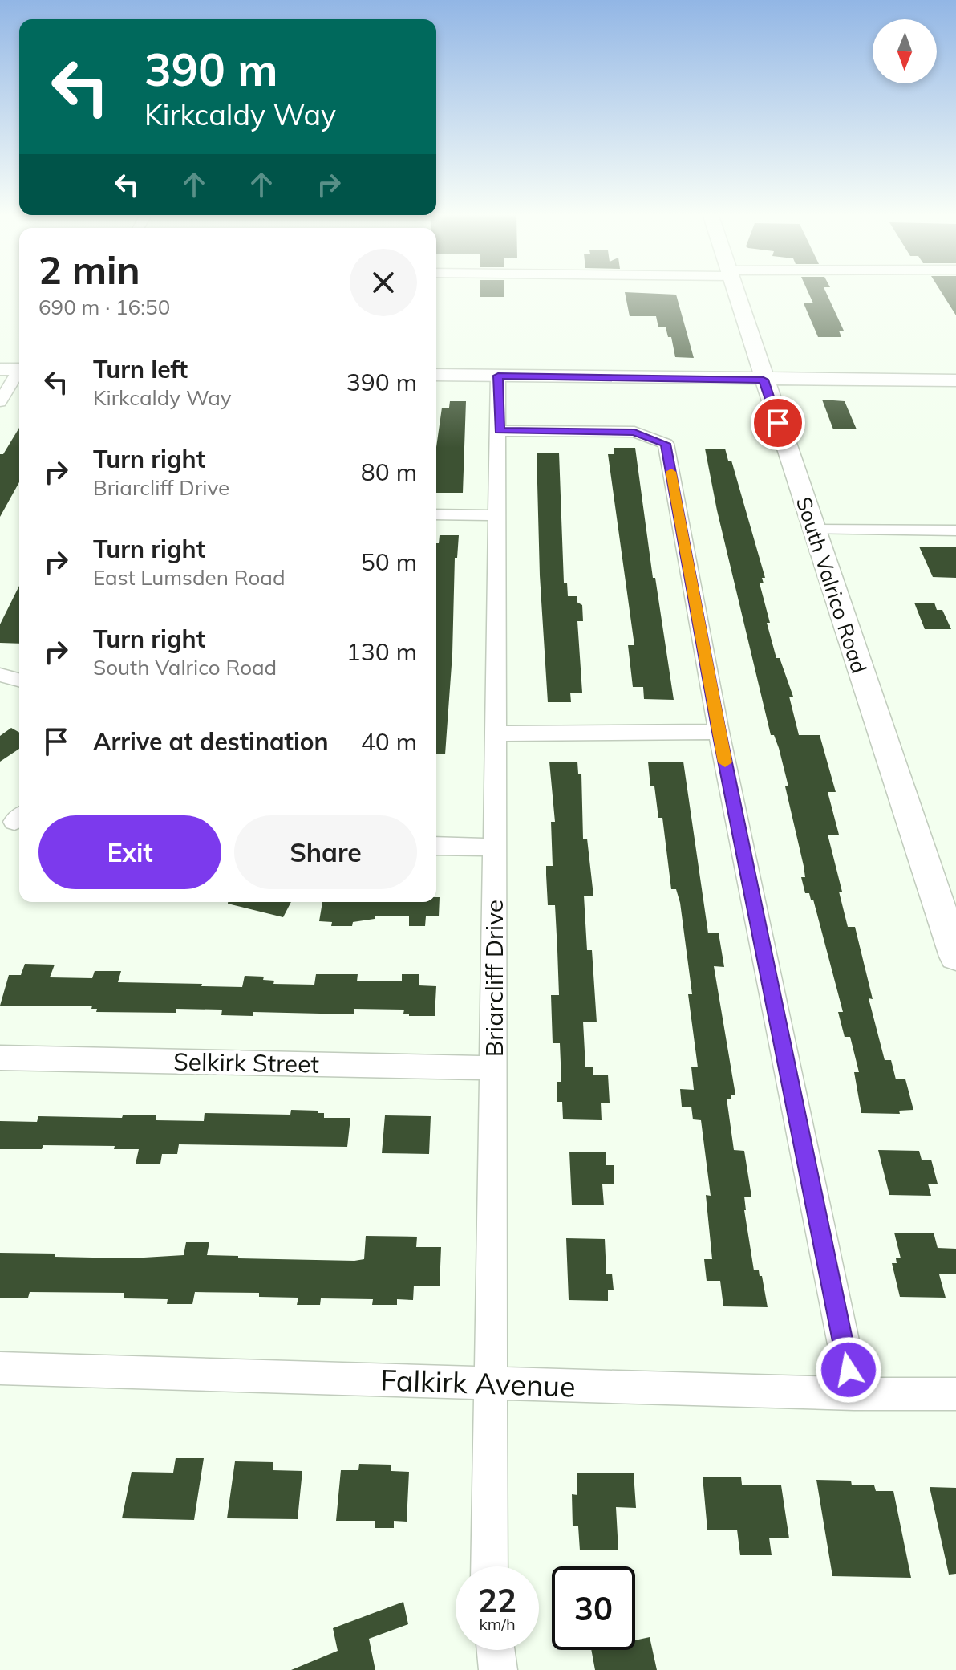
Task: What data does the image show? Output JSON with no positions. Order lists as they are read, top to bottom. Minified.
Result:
{"streets":{"street":["South Valrico Road","Briarcliff Drive","Selkirk Street","Falkirk Avenue"]},"crossings":[["Briarcliff Drive","Selkirk Street"],["Briarcliff Drive","Falkirk Avenue"]],"north":"bottom","page":{"turn":["390 m","Kirkcaldy Way"],"heading":["2 min","690 m · 16:50"],"list":[{"name":"Turn left","note":"Kirkcaldy Way","value":"390 m"},{"name":"Turn right","note":"Briarcliff Drive","value":"80 m"},{"name":"Turn right","note":"East Lumsden Road","value":"50 m"},{"name":"Turn right","note":"South Valrico Road","value":"130 m"},{"name":"Arrive at destination","value":"40 m"}],"buttons":["Exit","Share"],"speed":"22 km/h","limit":"30"}}
